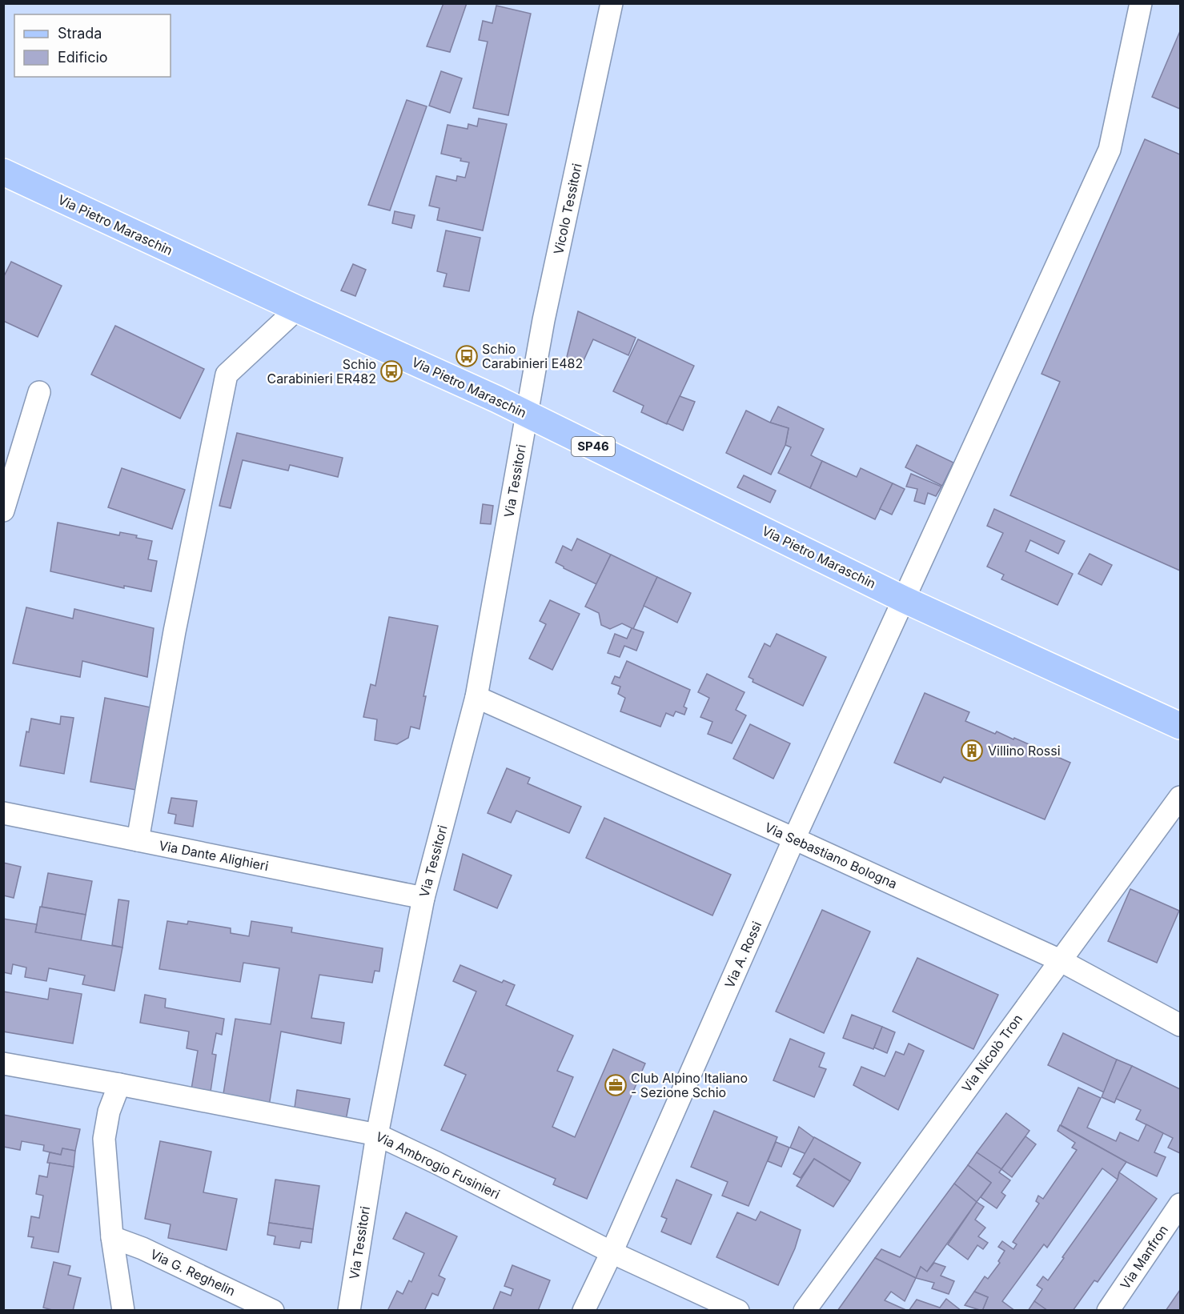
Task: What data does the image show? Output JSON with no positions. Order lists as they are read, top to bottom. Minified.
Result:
{"streets":{"main road":["Via Pietro Maraschin","SP46"],"street":["Vicolo Tessitori","Via Tessitori","Via Dante Alighieri","Via Sebastiano Bologna","Via A. Rossi","Via Nicolò Tron","Via Ambrogio Fusinieri","Via Manfron","Via G. Reghelin"]},"crossings":[["Vicolo Tessitori","Via Pietro Maraschin"],["Vicolo Tessitori","Via Tessitori"],["Via Pietro Maraschin","Via Tessitori"],["Via Pietro Maraschin","Via A. Rossi"],["Via Tessitori","Via Dante Alighieri"],["Via Tessitori","Via Sebastiano Bologna"],["Via Tessitori","Via Ambrogio Fusinieri"],["Via Sebastiano Bologna","Via A. Rossi"],["Via Sebastiano Bologna","Via Nicolò Tron"],["Via A. Rossi","Via Ambrogio Fusinieri"]],"places":{"bus stop":["Schio Carabinieri E482","Schio Carabinieri ER482"],"building":["Villino Rossi"],"office":["Club Alpino Italiano - Sezione Schio"]},"legend":["Strada","Edificio"]}
